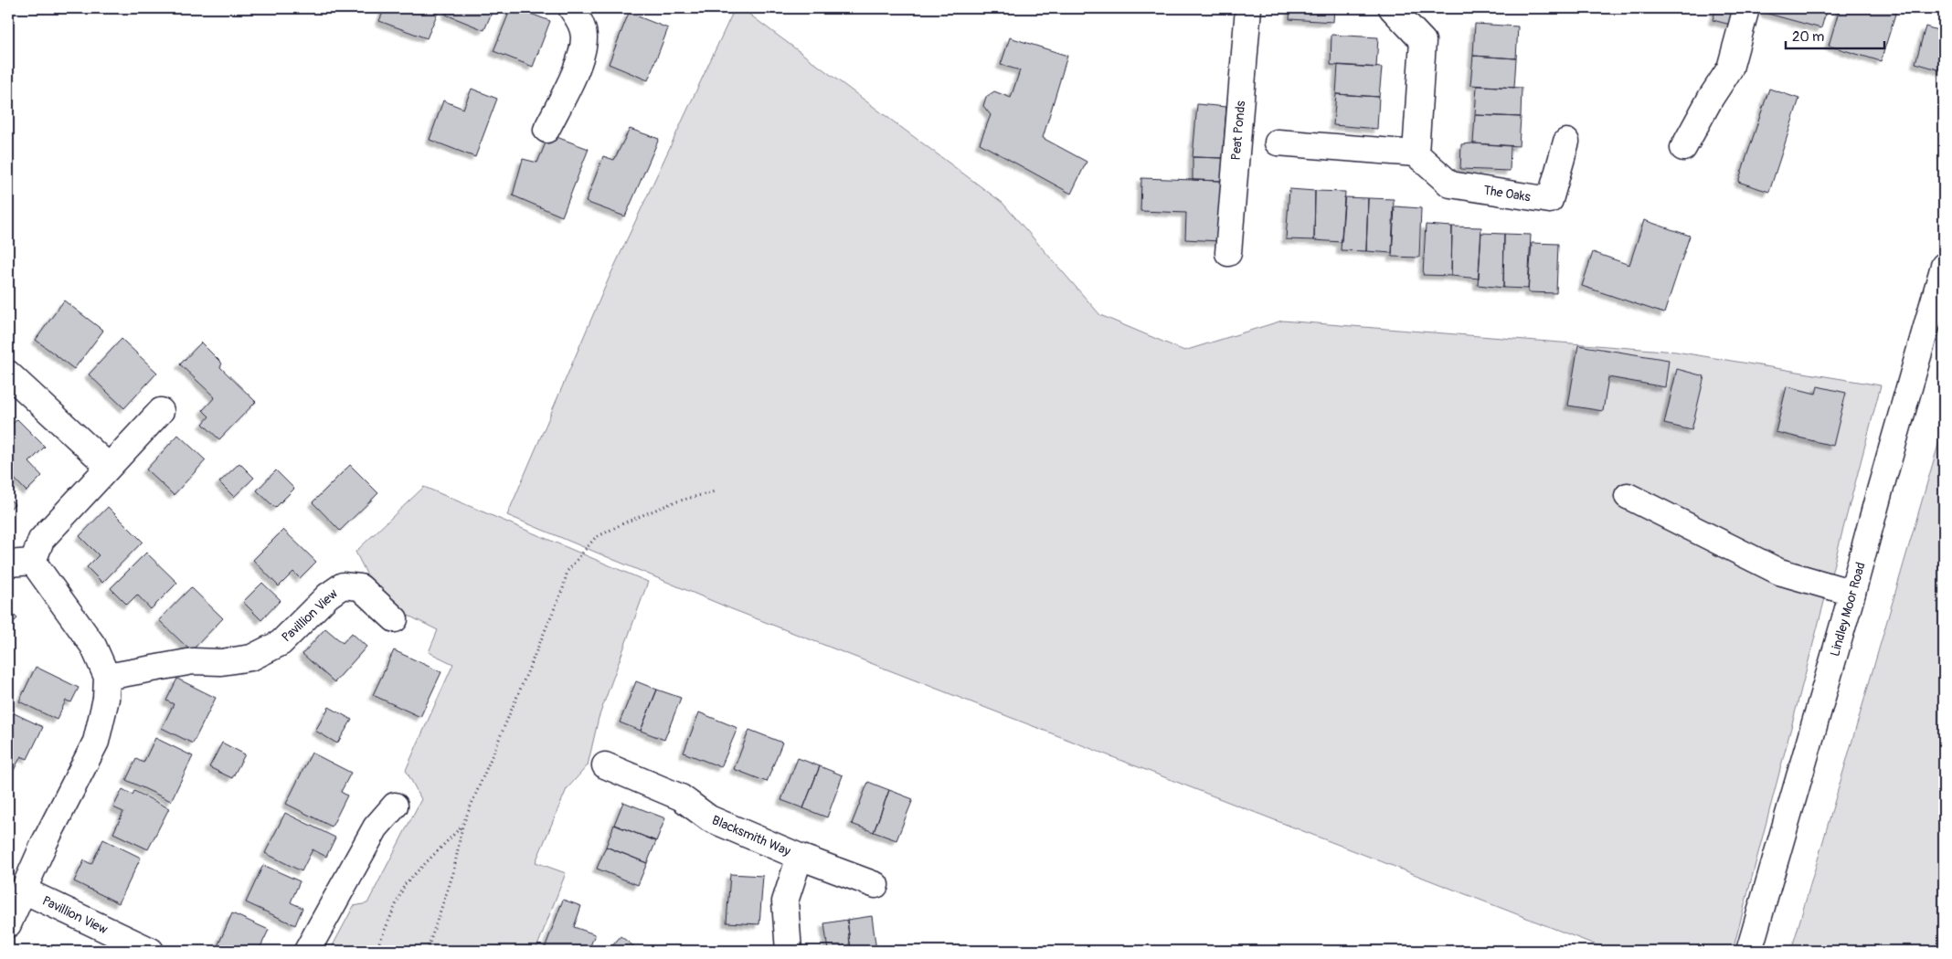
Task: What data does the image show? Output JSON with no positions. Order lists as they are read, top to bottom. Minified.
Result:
{"streets":{"street":["Peat Ponds","The Oaks","Lindley Moor Road","Pavillion View","Blacksmith Way"]},"scale_bar":"20 m"}
